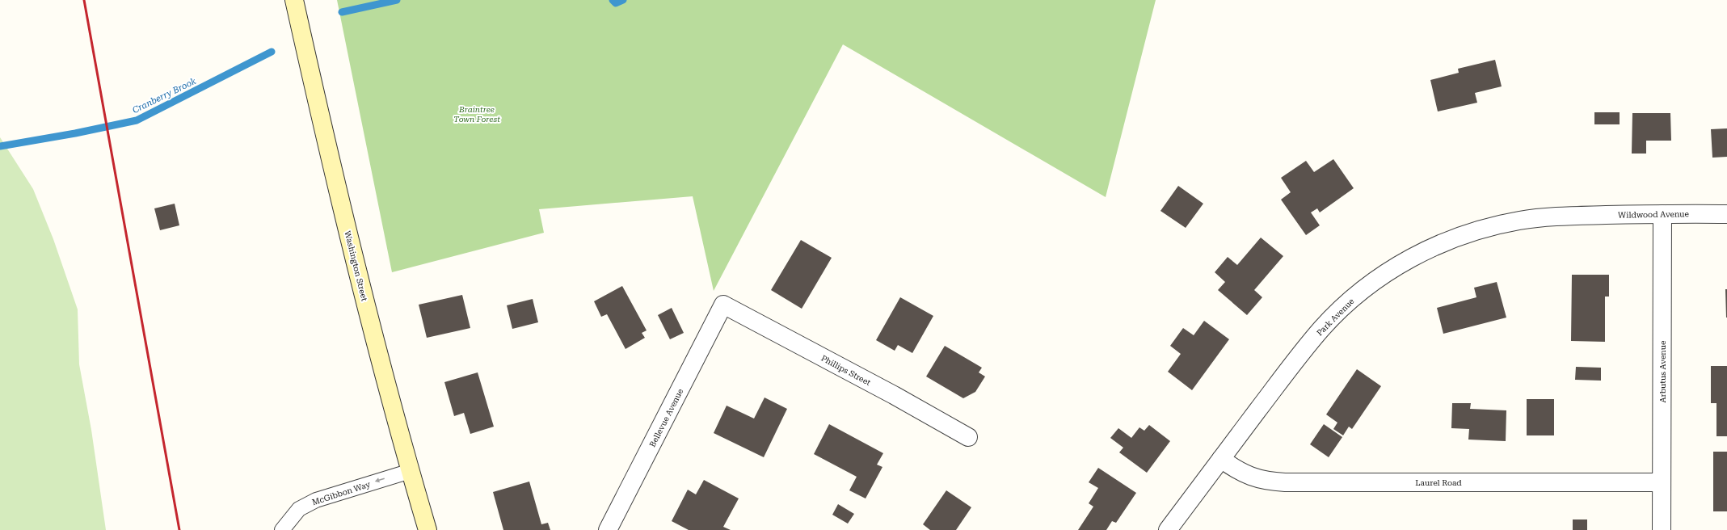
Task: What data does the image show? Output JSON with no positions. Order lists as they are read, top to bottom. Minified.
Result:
{"streets":{"main road":["Washington Street"],"street":["Wildwood Avenue","Park Avenue","Phillips Street","Arbutus Avenue","Bellevue Avenue","Laurel Road"],"lane":["McGibbon Way"]},"crossings":[["Wildwood Avenue","Park Avenue"],["Wildwood Avenue","Arbutus Avenue"],["Washington Street","McGibbon Way"],["Park Avenue","Laurel Road"],["Phillips Street","Bellevue Avenue"],["Arbutus Avenue","Laurel Road"]],"one_way":["McGibbon Way"],"water":["Cranberry Brook"],"parks":["Braintree Town Forest"]}
